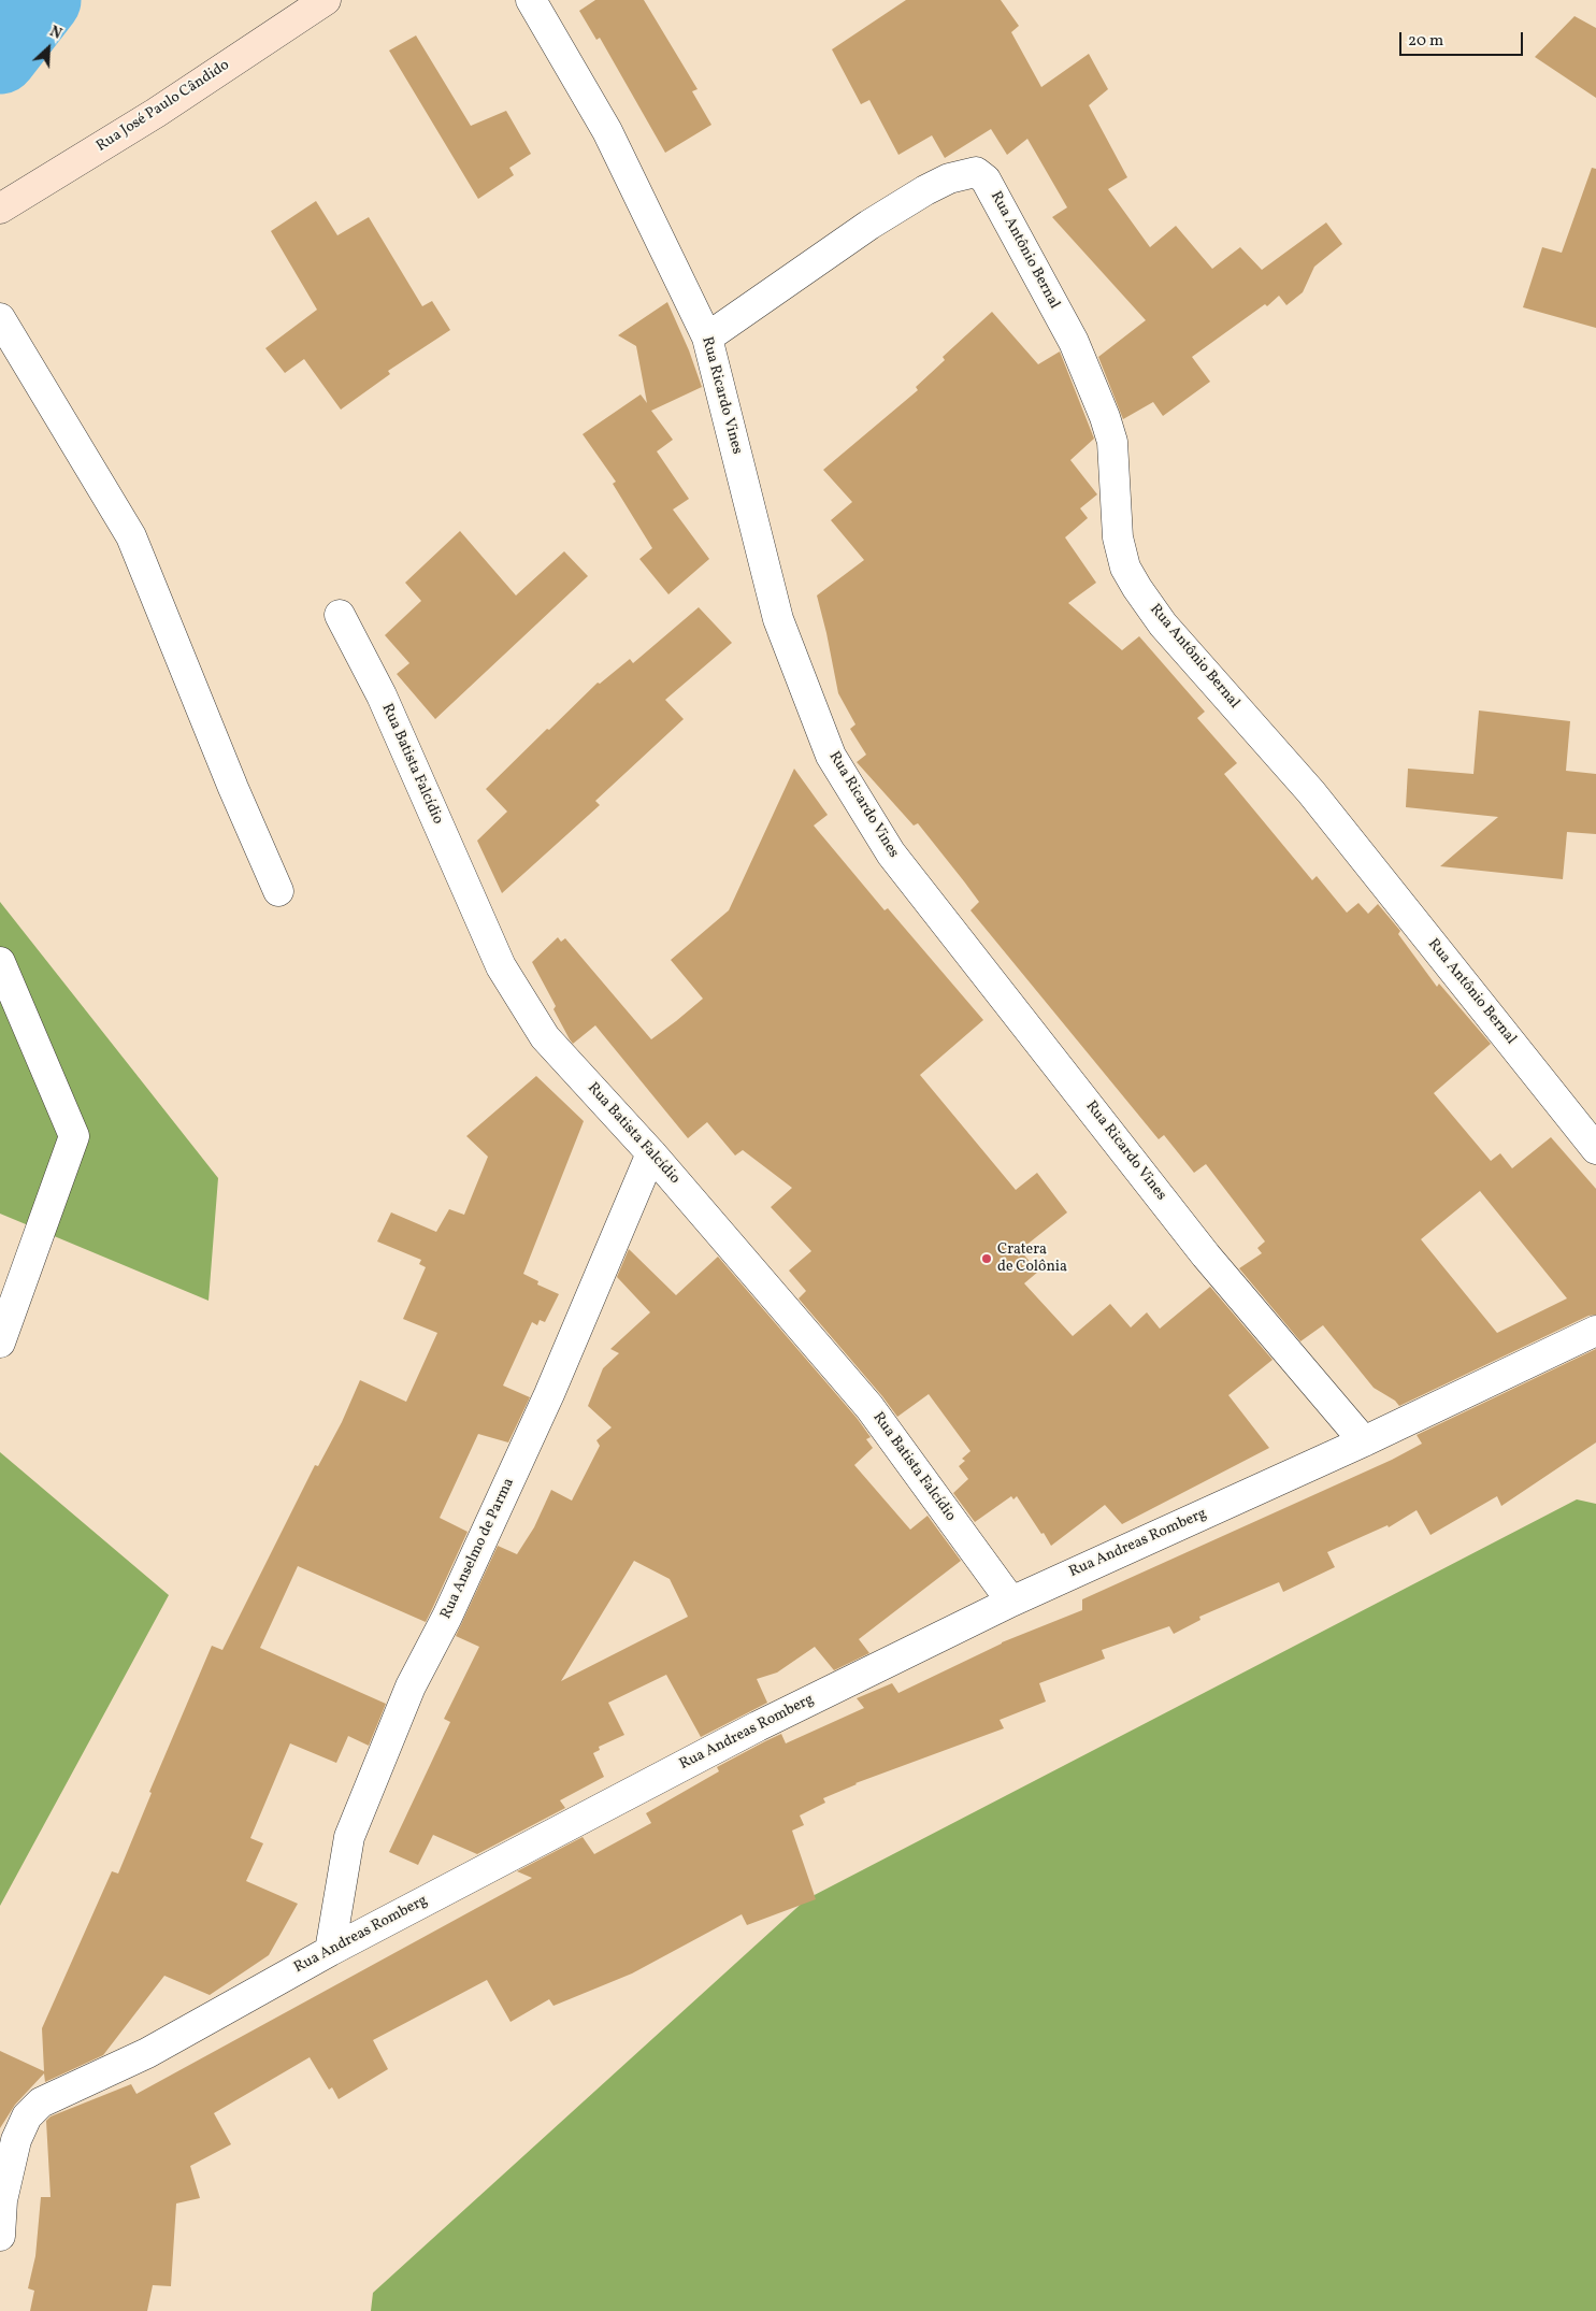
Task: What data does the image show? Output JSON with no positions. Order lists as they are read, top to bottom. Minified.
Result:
{"streets":{"street":["Rua José Paulo Cândido","Rua Antônio Bernal","Rua Ricardo Vines","Rua Batista Falcídio","Rua Andreas Romberg","Rua Anselmo de Parma"]},"crossings":[["Rua Antônio Bernal","Rua Ricardo Vines"],["Rua Ricardo Vines","Rua Andreas Romberg"],["Rua Batista Falcídio","Rua Andreas Romberg"],["Rua Batista Falcídio","Rua Anselmo de Parma"],["Rua Andreas Romberg","Rua Anselmo de Parma"]],"places":["Cratera de Colônia"],"scale_bar":"20 m","north":"top right"}
